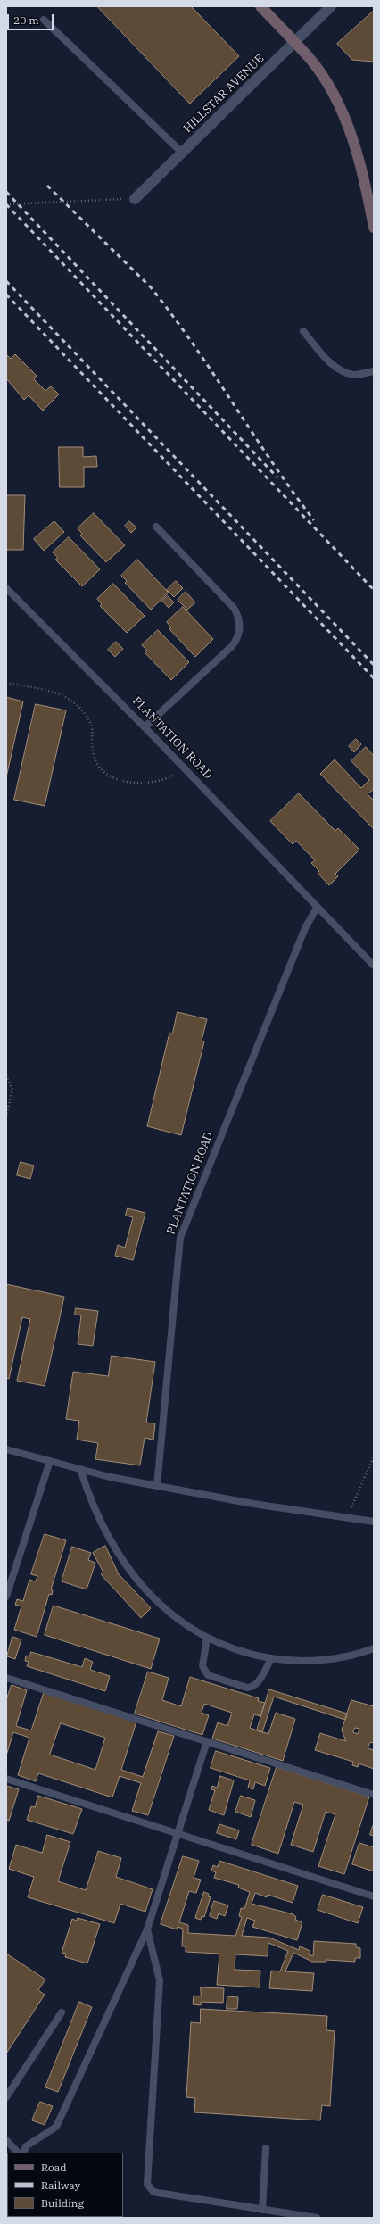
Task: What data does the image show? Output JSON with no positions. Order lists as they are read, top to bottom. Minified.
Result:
{"streets":{"street":["HILLSTAR AVENUE"],"lane":["PLANTATION ROAD"]},"legend":["Road","Railway","Building"],"scale_bar":"20 m"}
